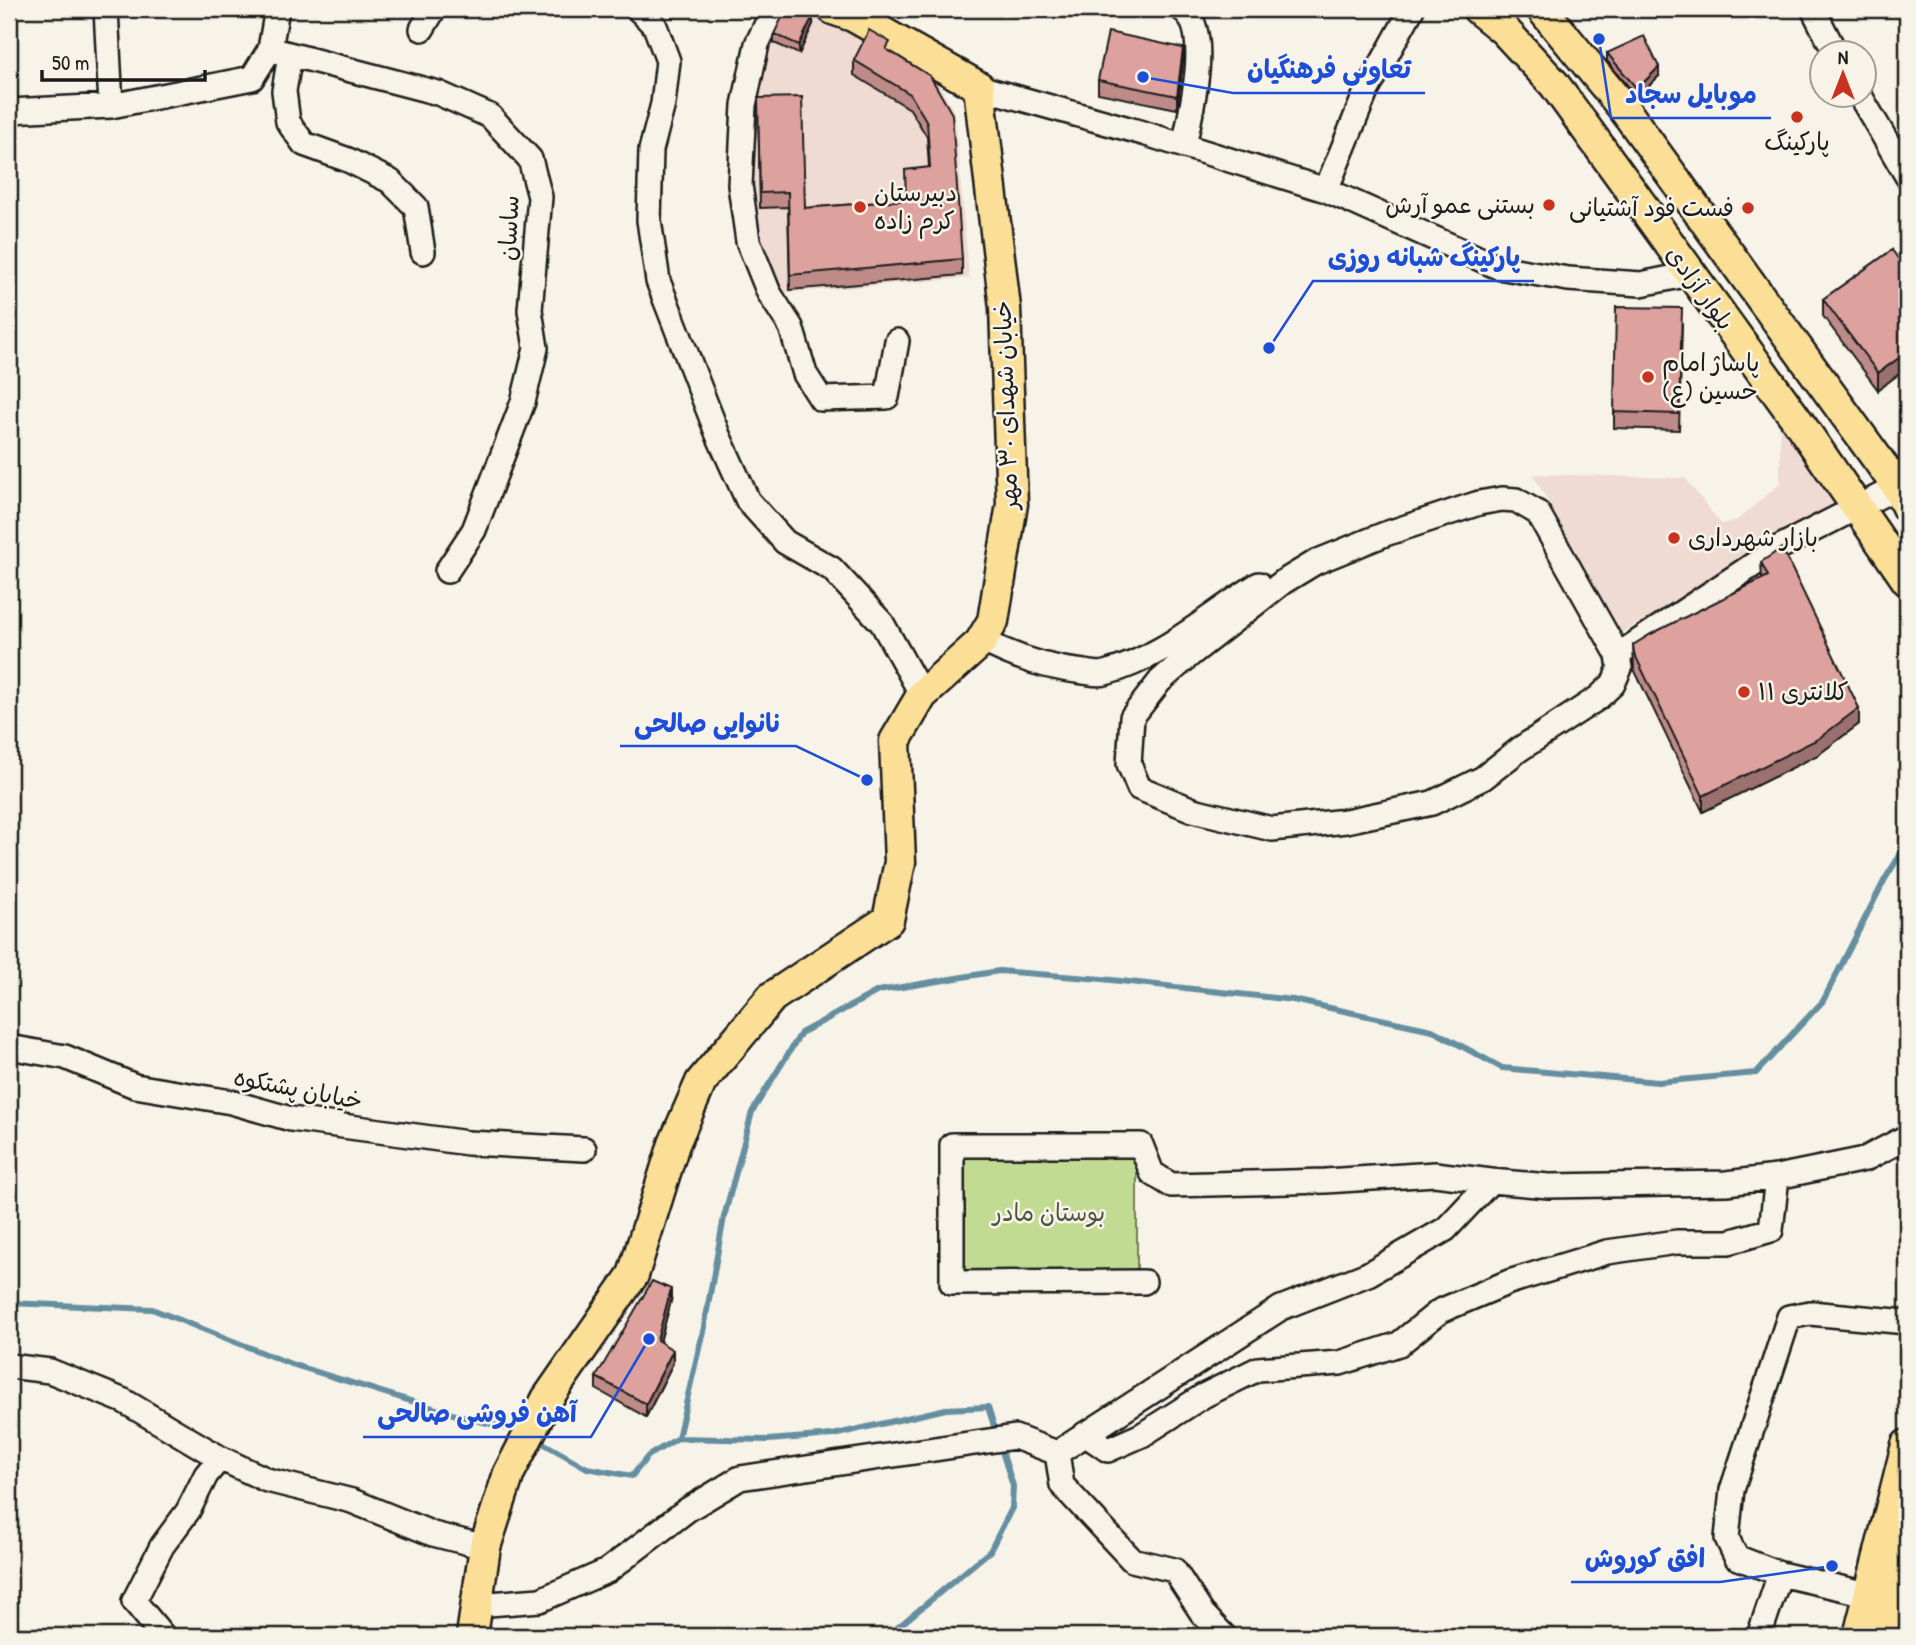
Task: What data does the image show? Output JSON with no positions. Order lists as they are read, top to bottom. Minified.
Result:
{"streets":{"main road":["بلوار آزادی","خیابان شهدای ۳۰ مهر"],"street":["ساسان","خیابان پشتکوه"]},"parks":["بوستان مادر"],"places":["موبایل سجاد","تعاونی فرهنگیان","پارکینگ","بستنی عمو آرش","دبیرستان کرم زاده","فست فود آشتیانی","پارکینگ شبانه روزی","پاساژ امام حسین (ع)","بازار شهرداری","کلانتری ۱۱","نانوایی صالحی","آهن فروشی صالحی","افق کوروش"],"scale_bar":"50 m","north":"top"}
